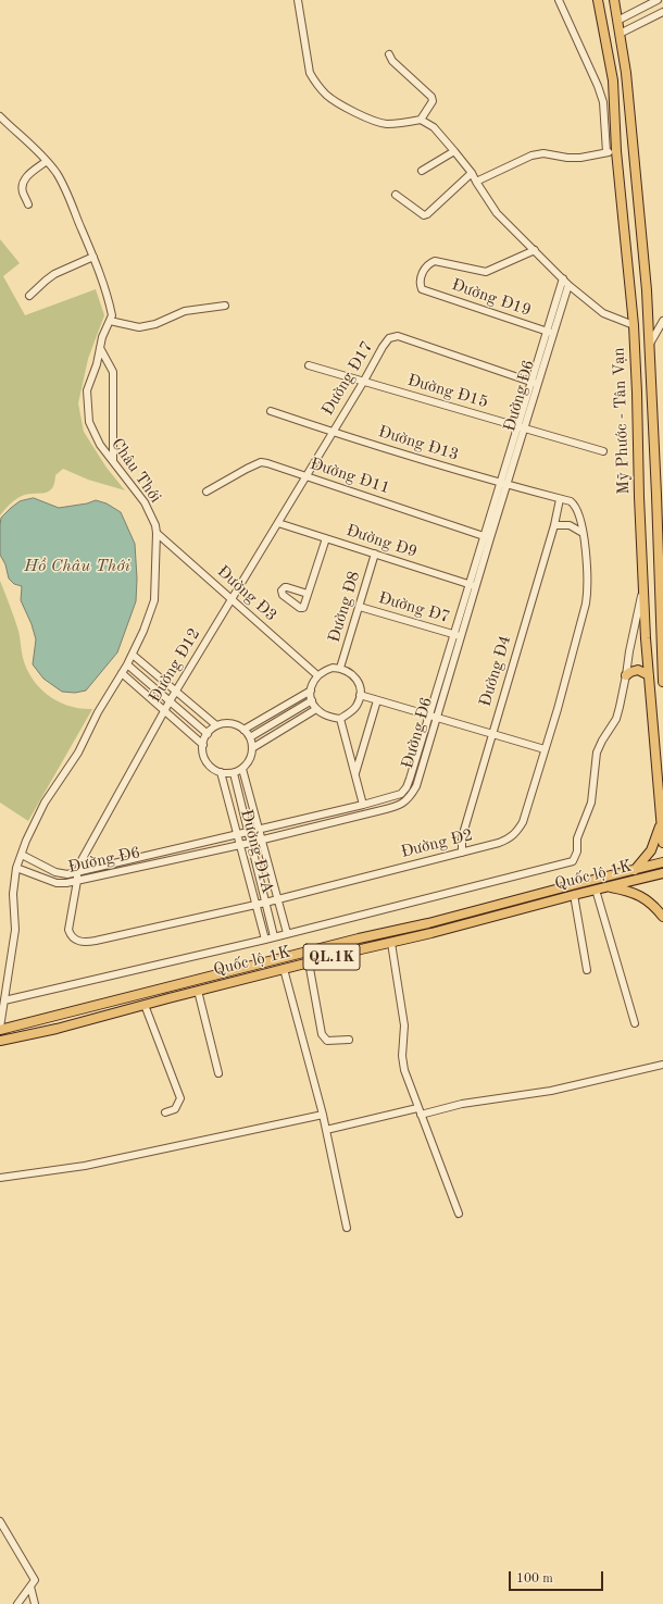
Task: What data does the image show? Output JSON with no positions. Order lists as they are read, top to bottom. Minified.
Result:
{"streets":{"main road":["Mỹ Phước - Tân Vạn","Quốc lộ 1K","QL.1K"],"street":["Đường Đ19","Đường Đ17","Đường Đ15","Đường Đ6","Đường Đ13","Châu Thới","Đường Đ11","Đường Đ9","Đường Đ3","Đường Đ8","Đường Đ7","Đường Đ12","Đường Đ4","Đường Đ2","Đường Đ1A"]},"crossings":[["Đường Đ19","Đường Đ6"],["Đường Đ17","Đường Đ15"],["Đường Đ17","Đường Đ6"],["Đường Đ17","Đường Đ13"],["Đường Đ17","Đường Đ11"],["Đường Đ17","Đường Đ12"],["Đường Đ15","Đường Đ6"],["Đường Đ6","Đường Đ13"],["Đường Đ6","Châu Thới"],["Đường Đ6","Đường Đ11"],["Đường Đ6","Đường Đ9"],["Đường Đ6","Đường Đ7"],["Đường Đ6","Đường Đ12"],["Đường Đ6","Đường Đ2"],["Đường Đ6","Đường Đ1A"],["Đường Đ13","Đường Đ4"],["Đường Đ13","Đường Đ2"],["Châu Thới","Đường Đ3"],["Châu Thới","Quốc lộ 1K"],["Đường Đ11","Đường Đ12"],["Đường Đ9","Đường Đ8"],["Đường Đ9","Đường Đ12"],["Đường Đ3","Đường Đ8"],["Đường Đ3","Đường Đ12"],["Đường Đ8","Đường Đ7"],["Đường Đ12","Đường Đ2"],["Đường Đ4","Đường Đ2"],["Đường Đ2","Đường Đ1A"]],"water":["Hồ Châu Thới"],"scale_bar":"100 m"}
